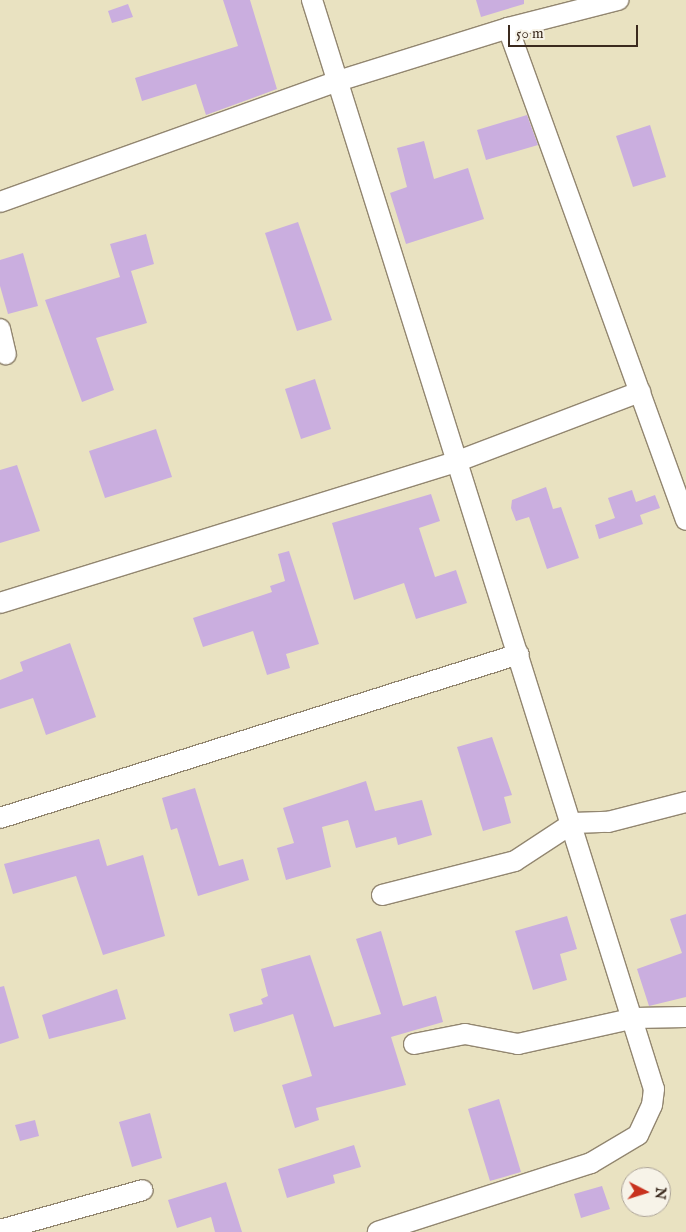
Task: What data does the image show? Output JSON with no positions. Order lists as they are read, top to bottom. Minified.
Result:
{"scale_bar":"50 m","north":"right"}
